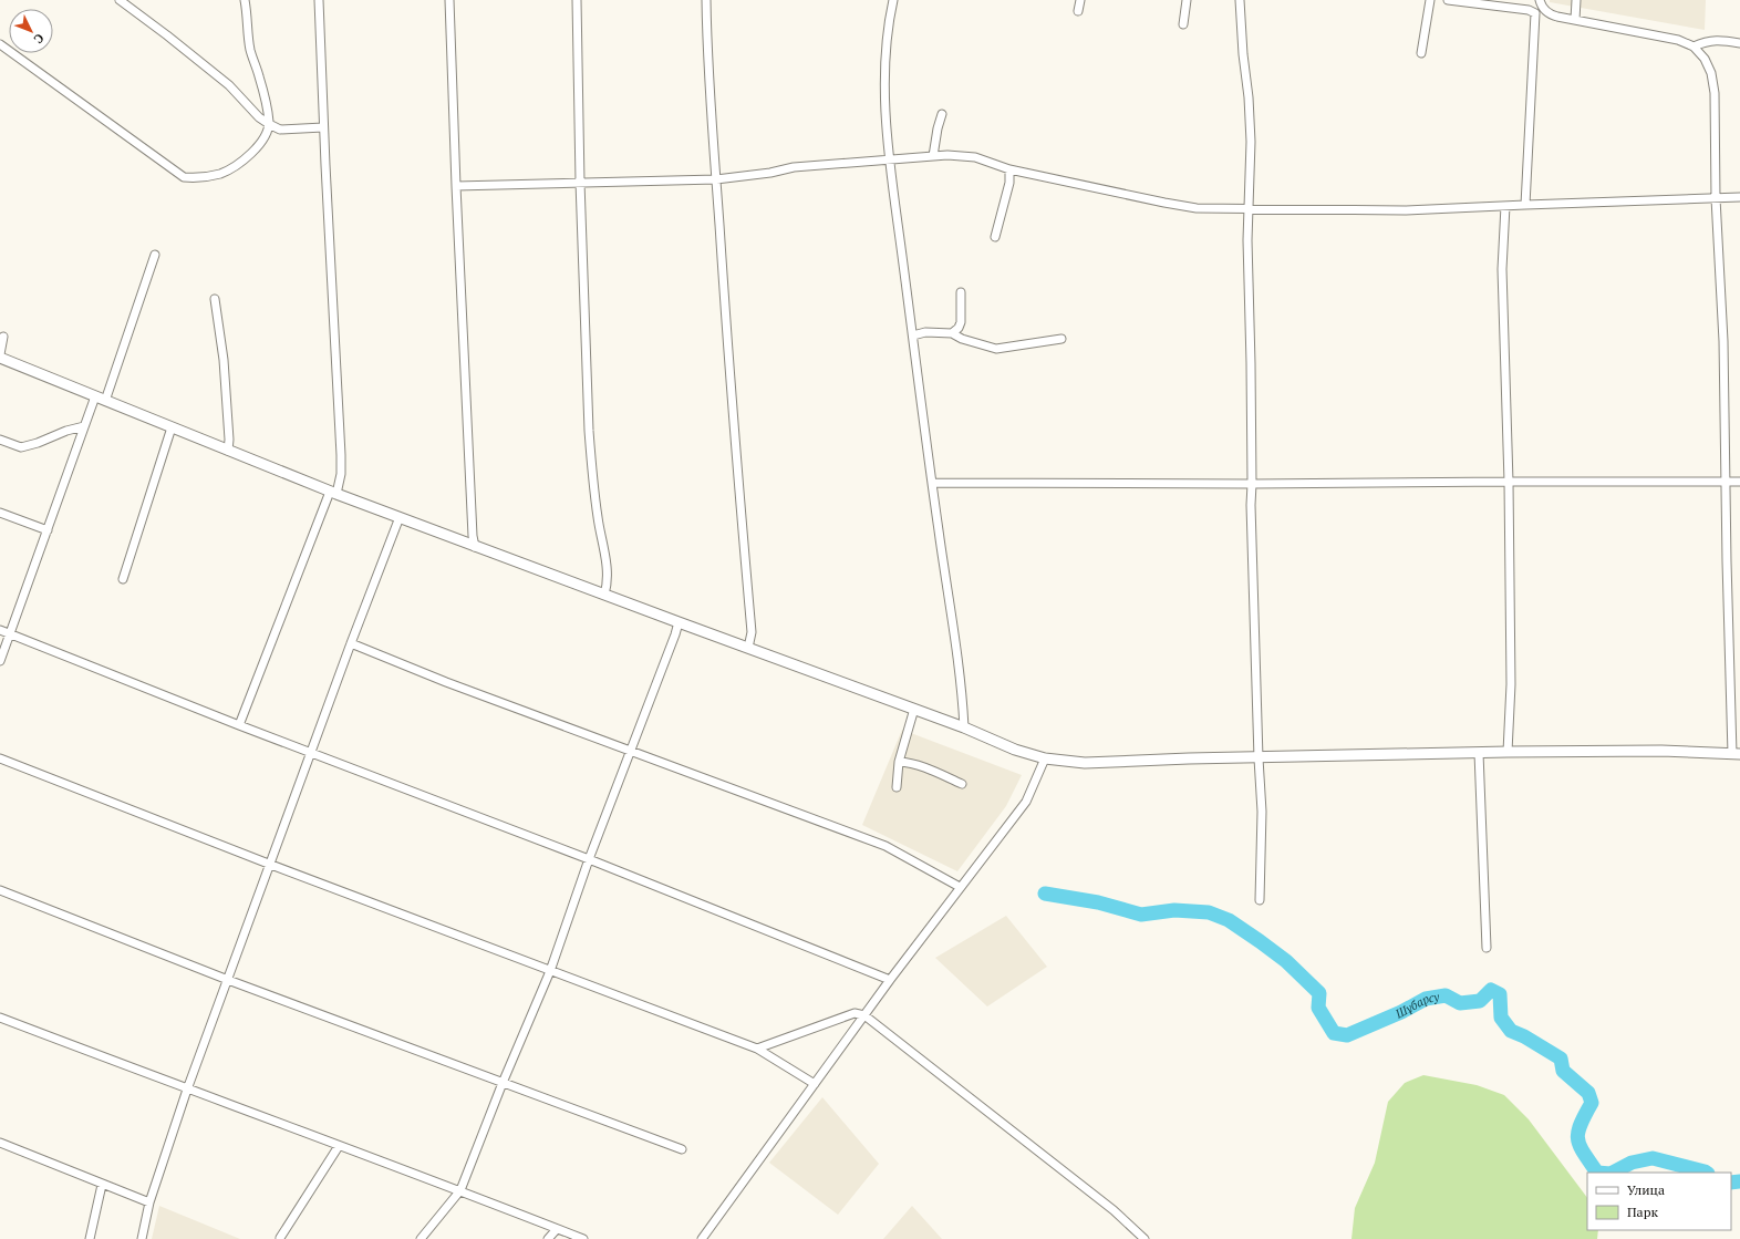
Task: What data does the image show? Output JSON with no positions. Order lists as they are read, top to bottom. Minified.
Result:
{"water":["Шұбарсу"],"legend":["Улица","Парк"],"north":"bottom right"}
